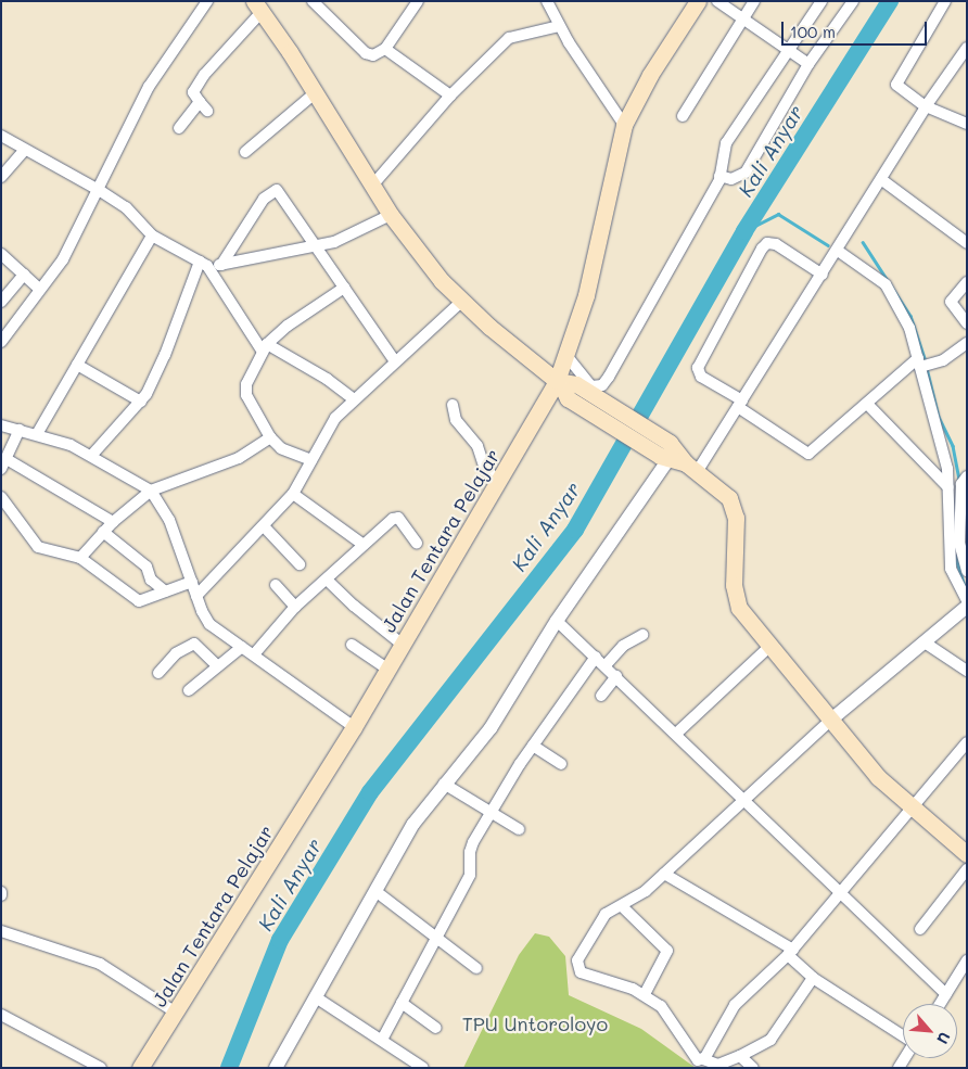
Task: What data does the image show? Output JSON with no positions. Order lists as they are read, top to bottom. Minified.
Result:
{"streets":{"main road":["Jalan Tentara Pelajar"]},"water":["Kali Anyar"],"parks":["TPU Untoroloyo"],"scale_bar":"100 m","north":"bottom right"}
